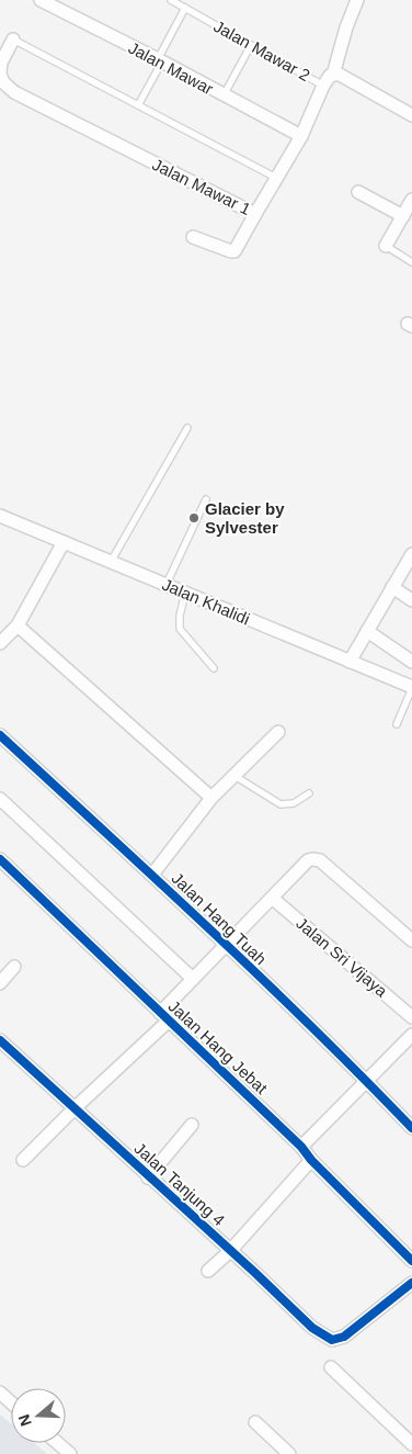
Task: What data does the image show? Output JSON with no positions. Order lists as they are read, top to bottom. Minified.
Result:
{"streets":{"street":["Jalan Mawar 2","Jalan Mawar","Jalan Mawar 1","Jalan Khalidi","Jalan Hang Tuah","Jalan Sri Vijaya","Jalan Hang Jebat","Jalan Tanjung 4"]},"crossings":[["Jalan Mawar 2","Jalan Mawar 1"],["Jalan Mawar","Jalan Mawar 1"]],"places":["Glacier by Sylvester"],"north":"left"}
